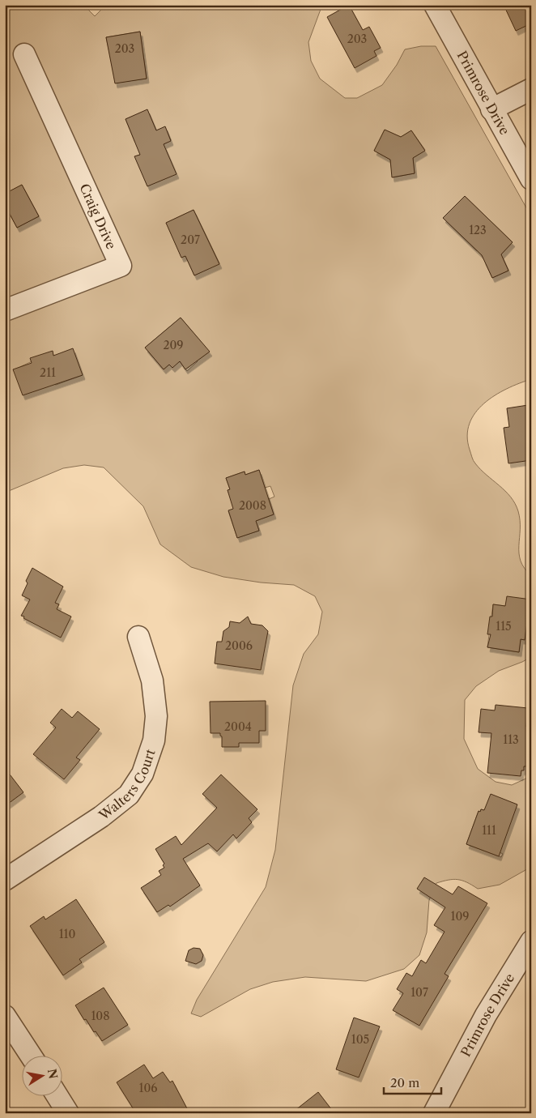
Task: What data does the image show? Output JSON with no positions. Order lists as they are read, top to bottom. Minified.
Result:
{"streets":{"street":["Primrose Drive","Craig Drive","Walters Court"]},"house_numbers":["203","203","123","207","209","211","2008","115","2006","2004","113","111","109","110","107","108","105","106"],"scale_bar":"20 m","north":"right"}
